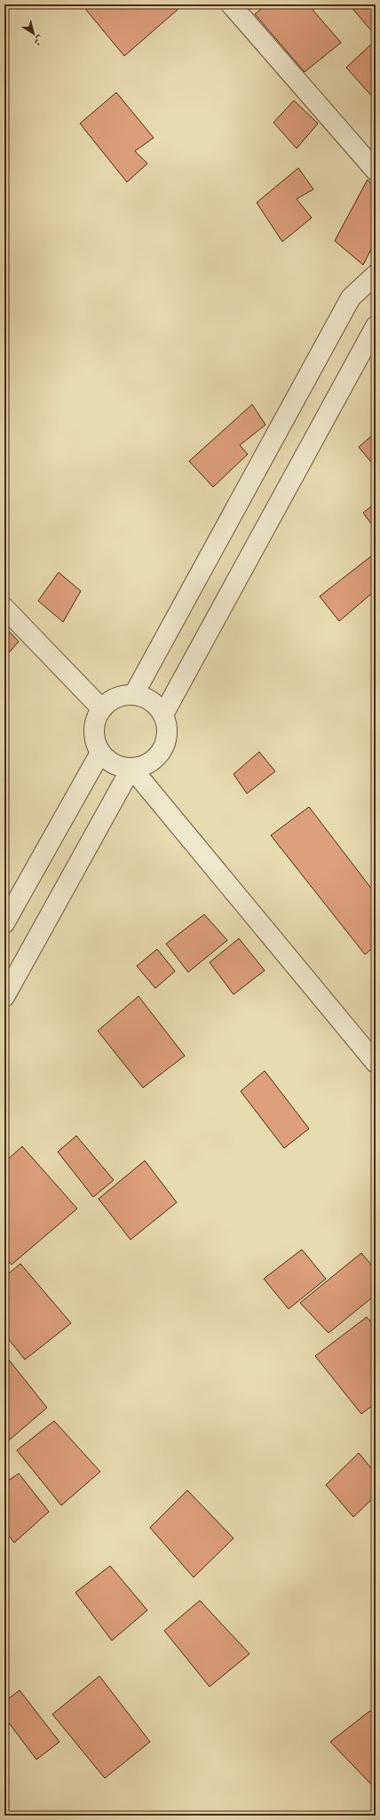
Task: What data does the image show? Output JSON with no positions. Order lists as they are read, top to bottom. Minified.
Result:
{"north":"bottom right"}
